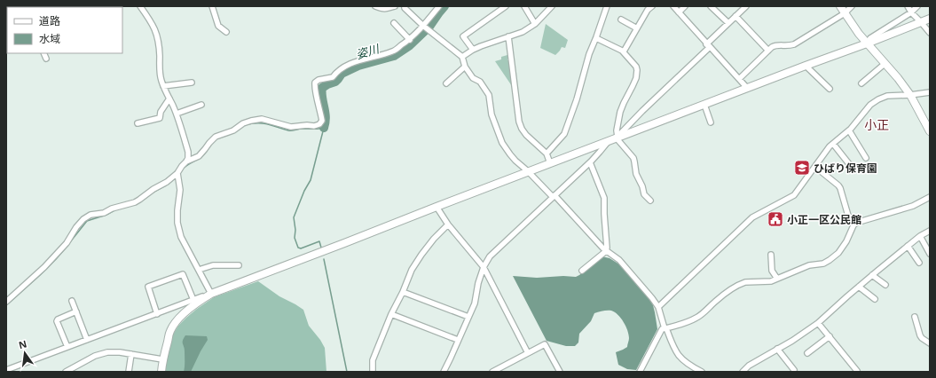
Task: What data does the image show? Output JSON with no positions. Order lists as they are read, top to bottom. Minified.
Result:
{"districts":["小正"],"water":["姿川"],"places":{"school or university":["ひばり保育園"],"public building":["小正一区公民館"]},"legend":["道路","水域"],"north":"top"}
